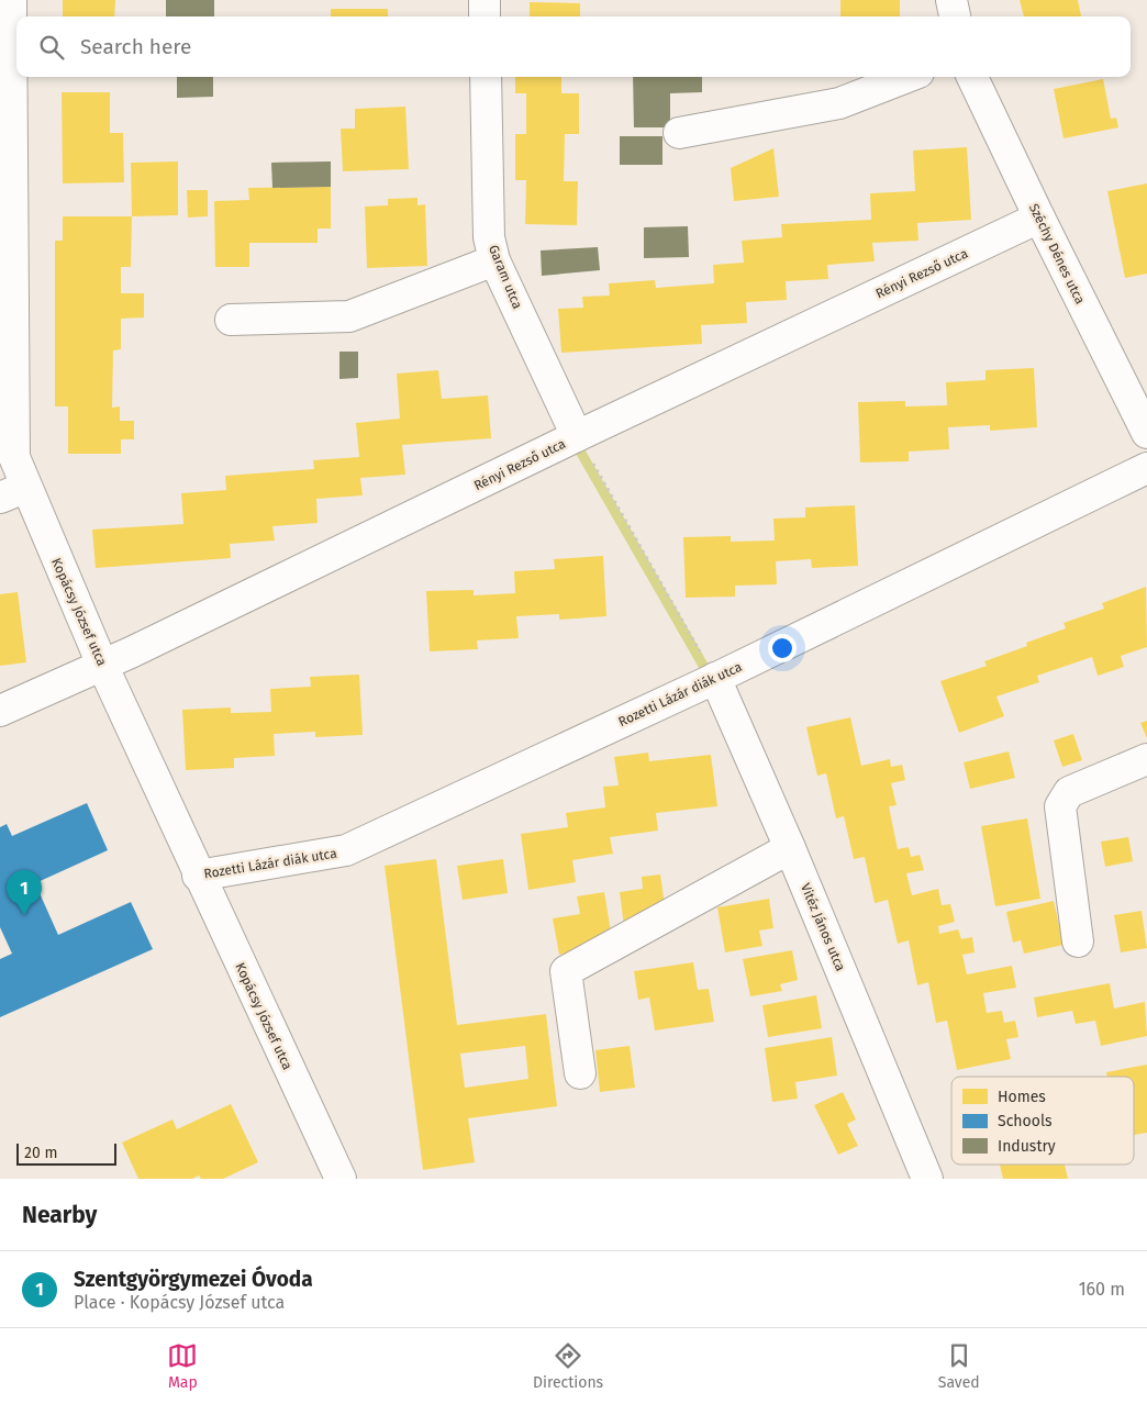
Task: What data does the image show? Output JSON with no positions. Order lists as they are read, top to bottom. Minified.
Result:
{"streets":{"street":["Széchy Dénes utca","Rényi Rezső utca","Garam utca","Kopácsy József utca","Rozetti Lázár diák utca","Vitéz János utca"]},"crossings":[["Széchy Dénes utca","Rényi Rezső utca"],["Rényi Rezső utca","Garam utca"],["Rényi Rezső utca","Kopácsy József utca"],["Kopácsy József utca","Rozetti Lázár diák utca"],["Rozetti Lázár diák utca","Vitéz János utca"]],"legend":["Homes","Schools","Industry"],"scale_bar":"20 m","page":{"search":"Search here","pins":"1","scale":"20 m","heading":"Nearby","list":[{"mark":"1","name":"Szentgyörgymezei Óvoda","note":"Place · Kopácsy József utca","value":"160 m"}],"nav":["Map","Directions","Saved"]}}
